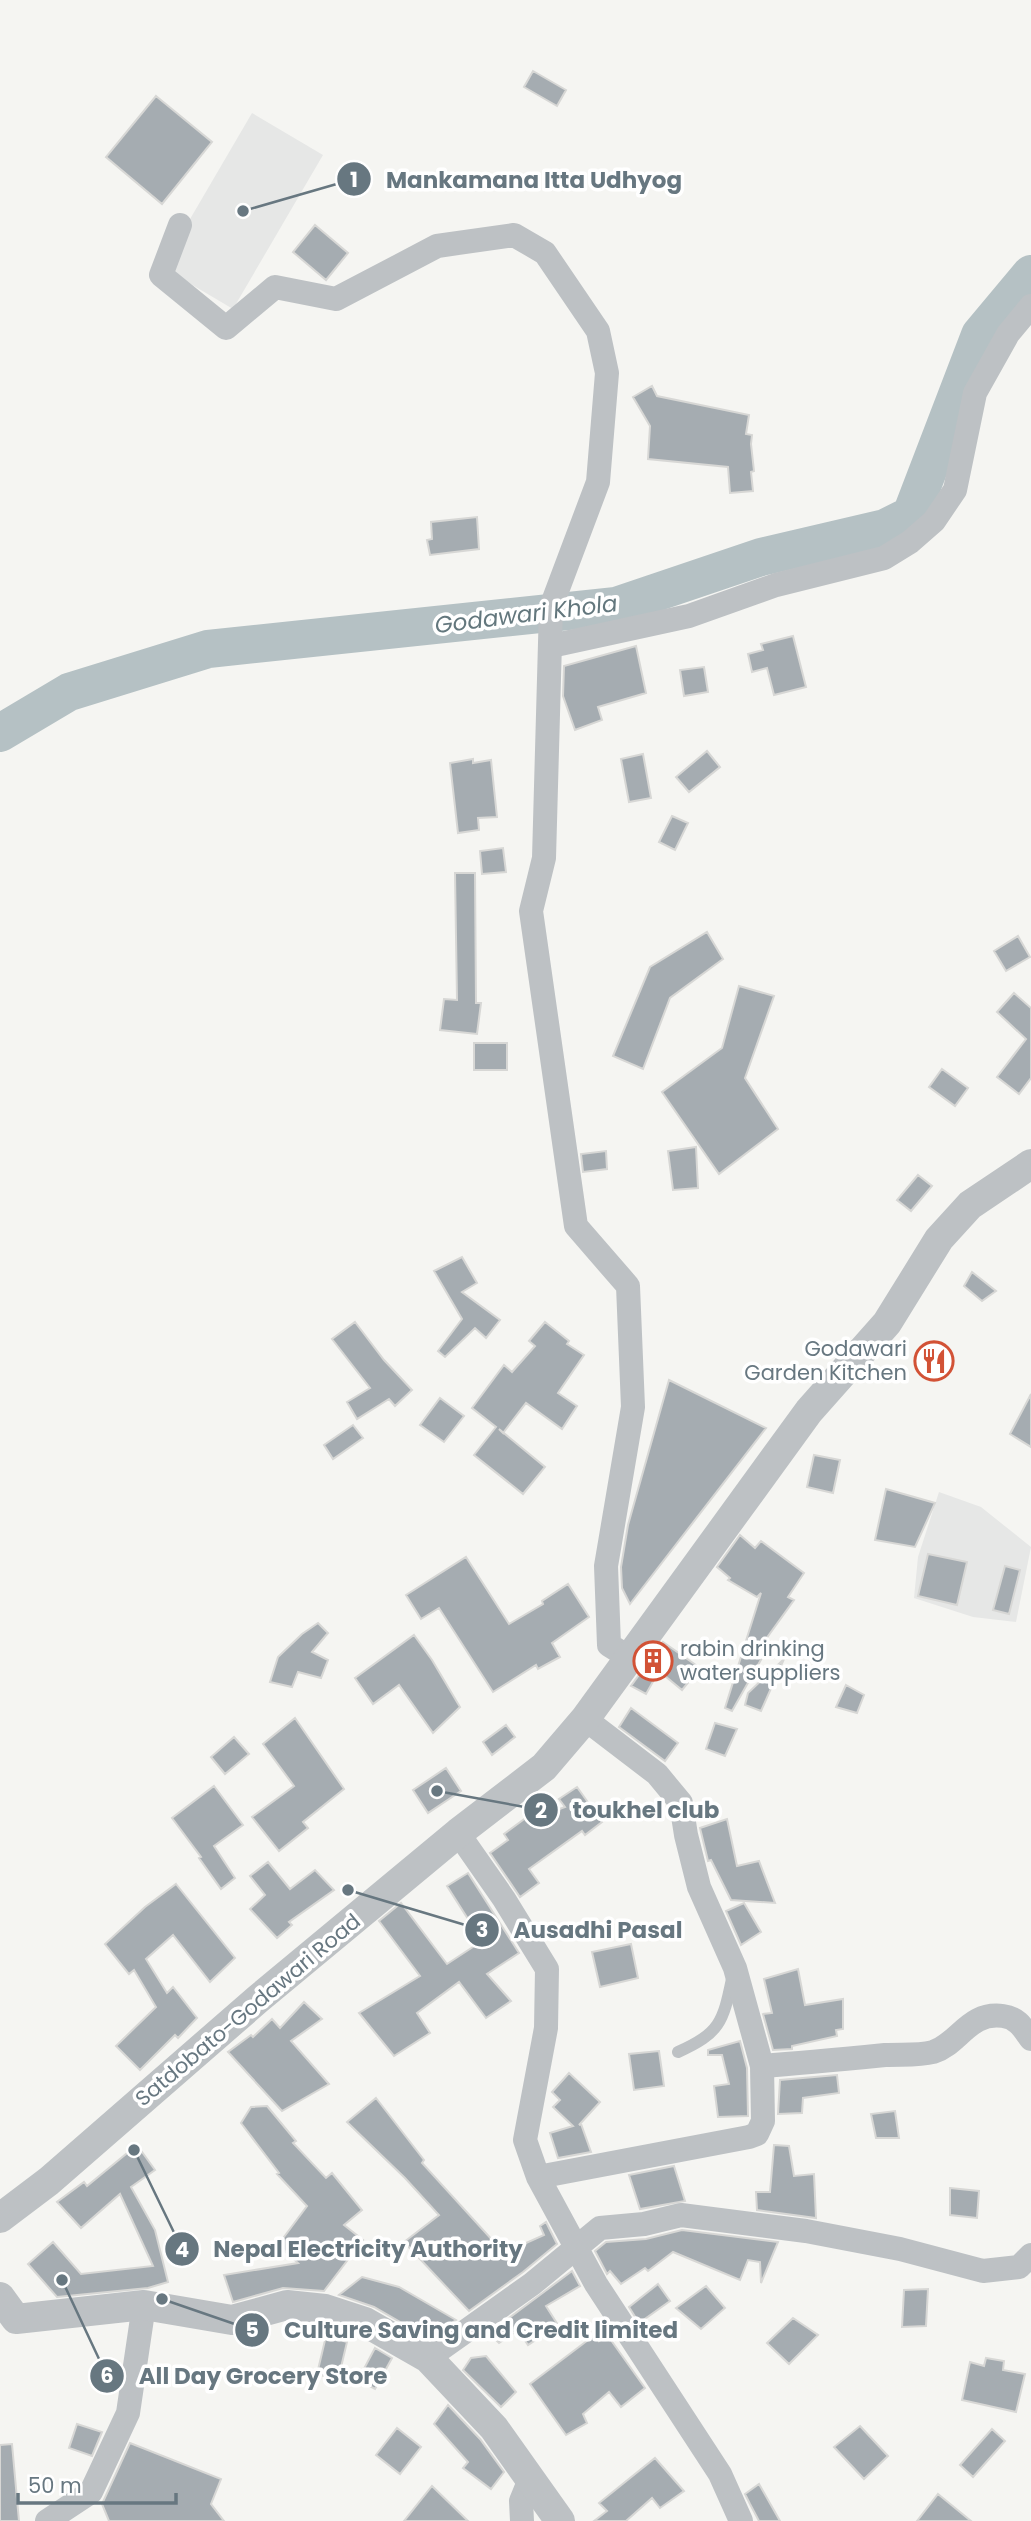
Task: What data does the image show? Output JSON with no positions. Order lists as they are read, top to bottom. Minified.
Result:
{"streets":{"street":["Satdobato-Godawari Road"]},"water":["Godawari Khola"],"places":{"other":["Mankamana Itta Udhyog","toukhel club","Ausadhi Pasal","Nepal Electricity Authority","All Day Grocery Store","Culture Saving and Credit limited"],"restaurant":["Godawari Garden Kitchen"],"building":["rabin drinking water suppliers"]},"scale_bar":"50 m"}
